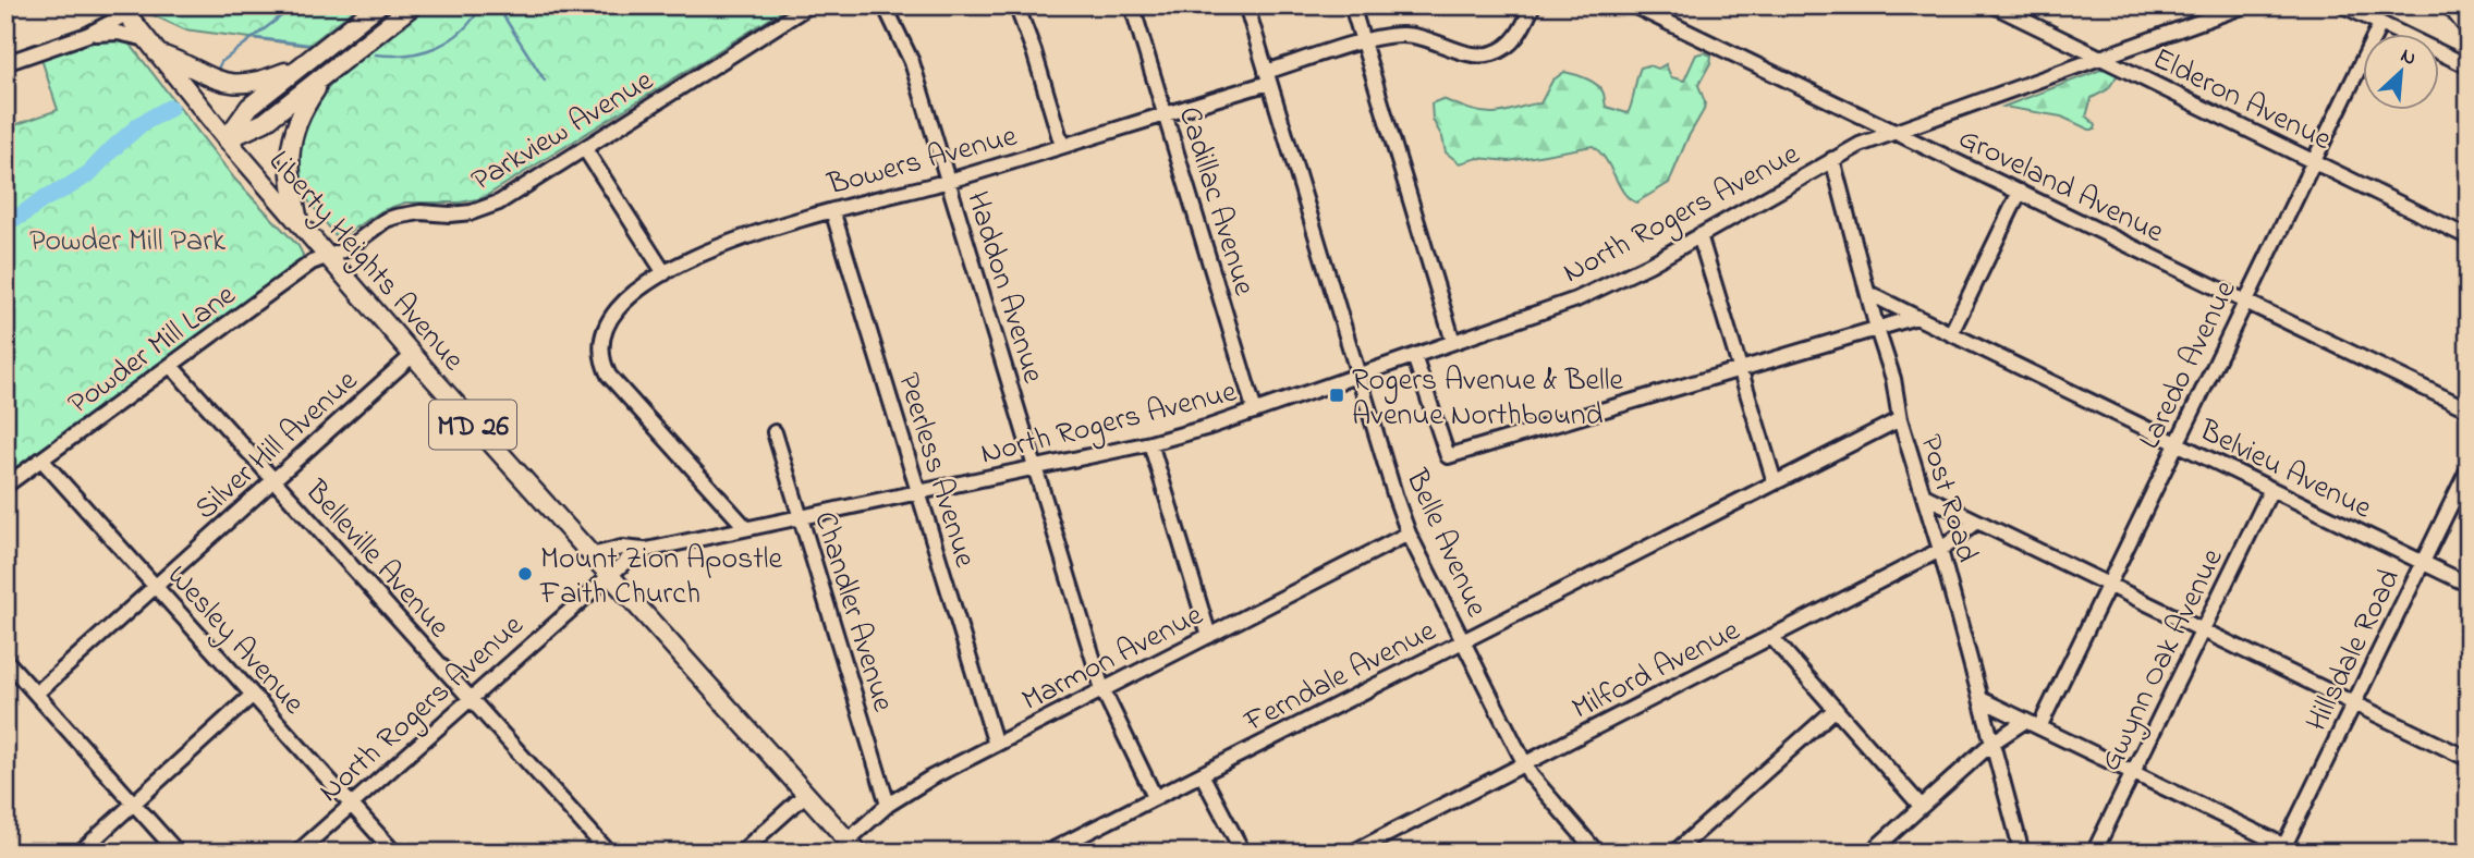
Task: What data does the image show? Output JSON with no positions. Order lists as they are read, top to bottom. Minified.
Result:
{"streets":{"main road":["Liberty Heights Avenue","MD 26"],"street":["Elderon Avenue","Parkview Avenue","Bowers Avenue","Groveland Avenue","Cadillac Avenue","North Rogers Avenue","Haddon Avenue","Powder Mill Lane","Laredo Avenue","Silver Hill Avenue","Belvieu Avenue","Peerless Avenue","Post Road","Belle Avenue","Belleville Avenue","Chandler Avenue","Wesley Avenue","Hillsdale Road","Marmon Avenue","Gwynn Oak Avenue","Milford Avenue","Ferndale Avenue"]},"crossings":[["Elderon Avenue","North Rogers Avenue"],["Elderon Avenue","Laredo Avenue"],["Parkview Avenue","Liberty Heights Avenue"],["Parkview Avenue","Powder Mill Lane"],["Bowers Avenue","Cadillac Avenue"],["Bowers Avenue","North Rogers Avenue"],["Bowers Avenue","Haddon Avenue"],["Bowers Avenue","Peerless Avenue"],["Bowers Avenue","Belle Avenue"],["Groveland Avenue","North Rogers Avenue"],["Groveland Avenue","Laredo Avenue"],["Cadillac Avenue","North Rogers Avenue"],["North Rogers Avenue","Liberty Heights Avenue"],["North Rogers Avenue","Haddon Avenue"],["North Rogers Avenue","Peerless Avenue"],["North Rogers Avenue","Post Road"],["North Rogers Avenue","Belle Avenue"],["North Rogers Avenue","Belleville Avenue"],["North Rogers Avenue","Chandler Avenue"],["North Rogers Avenue","Wesley Avenue"],["Liberty Heights Avenue","Powder Mill Lane"],["Liberty Heights Avenue","MD 26"],["Liberty Heights Avenue","Silver Hill Avenue"],["Liberty Heights Avenue","Marmon Avenue"],["Haddon Avenue","Marmon Avenue"],["Haddon Avenue","Ferndale Avenue"],["Powder Mill Lane","Belleville Avenue"],["Powder Mill Lane","Wesley Avenue"],["Laredo Avenue","Belvieu Avenue"],["Silver Hill Avenue","Belleville Avenue"],["Silver Hill Avenue","Wesley Avenue"],["Belvieu Avenue","Post Road"],["Belvieu Avenue","Hillsdale Road"],["Belvieu Avenue","Gwynn Oak Avenue"],["Peerless Avenue","Marmon Avenue"],["Post Road","Milford Avenue"],["Post Road","Ferndale Avenue"],["Belle Avenue","Marmon Avenue"],["Belle Avenue","Milford Avenue"],["Belle Avenue","Ferndale Avenue"],["Chandler Avenue","Marmon Avenue"]],"parks":["Powder Mill Park"],"places":{"transit":["Rogers Avenue & Belle Avenue Northbound"],"other":["Mount Zion Apostle Faith Church"]},"north":"top right"}
